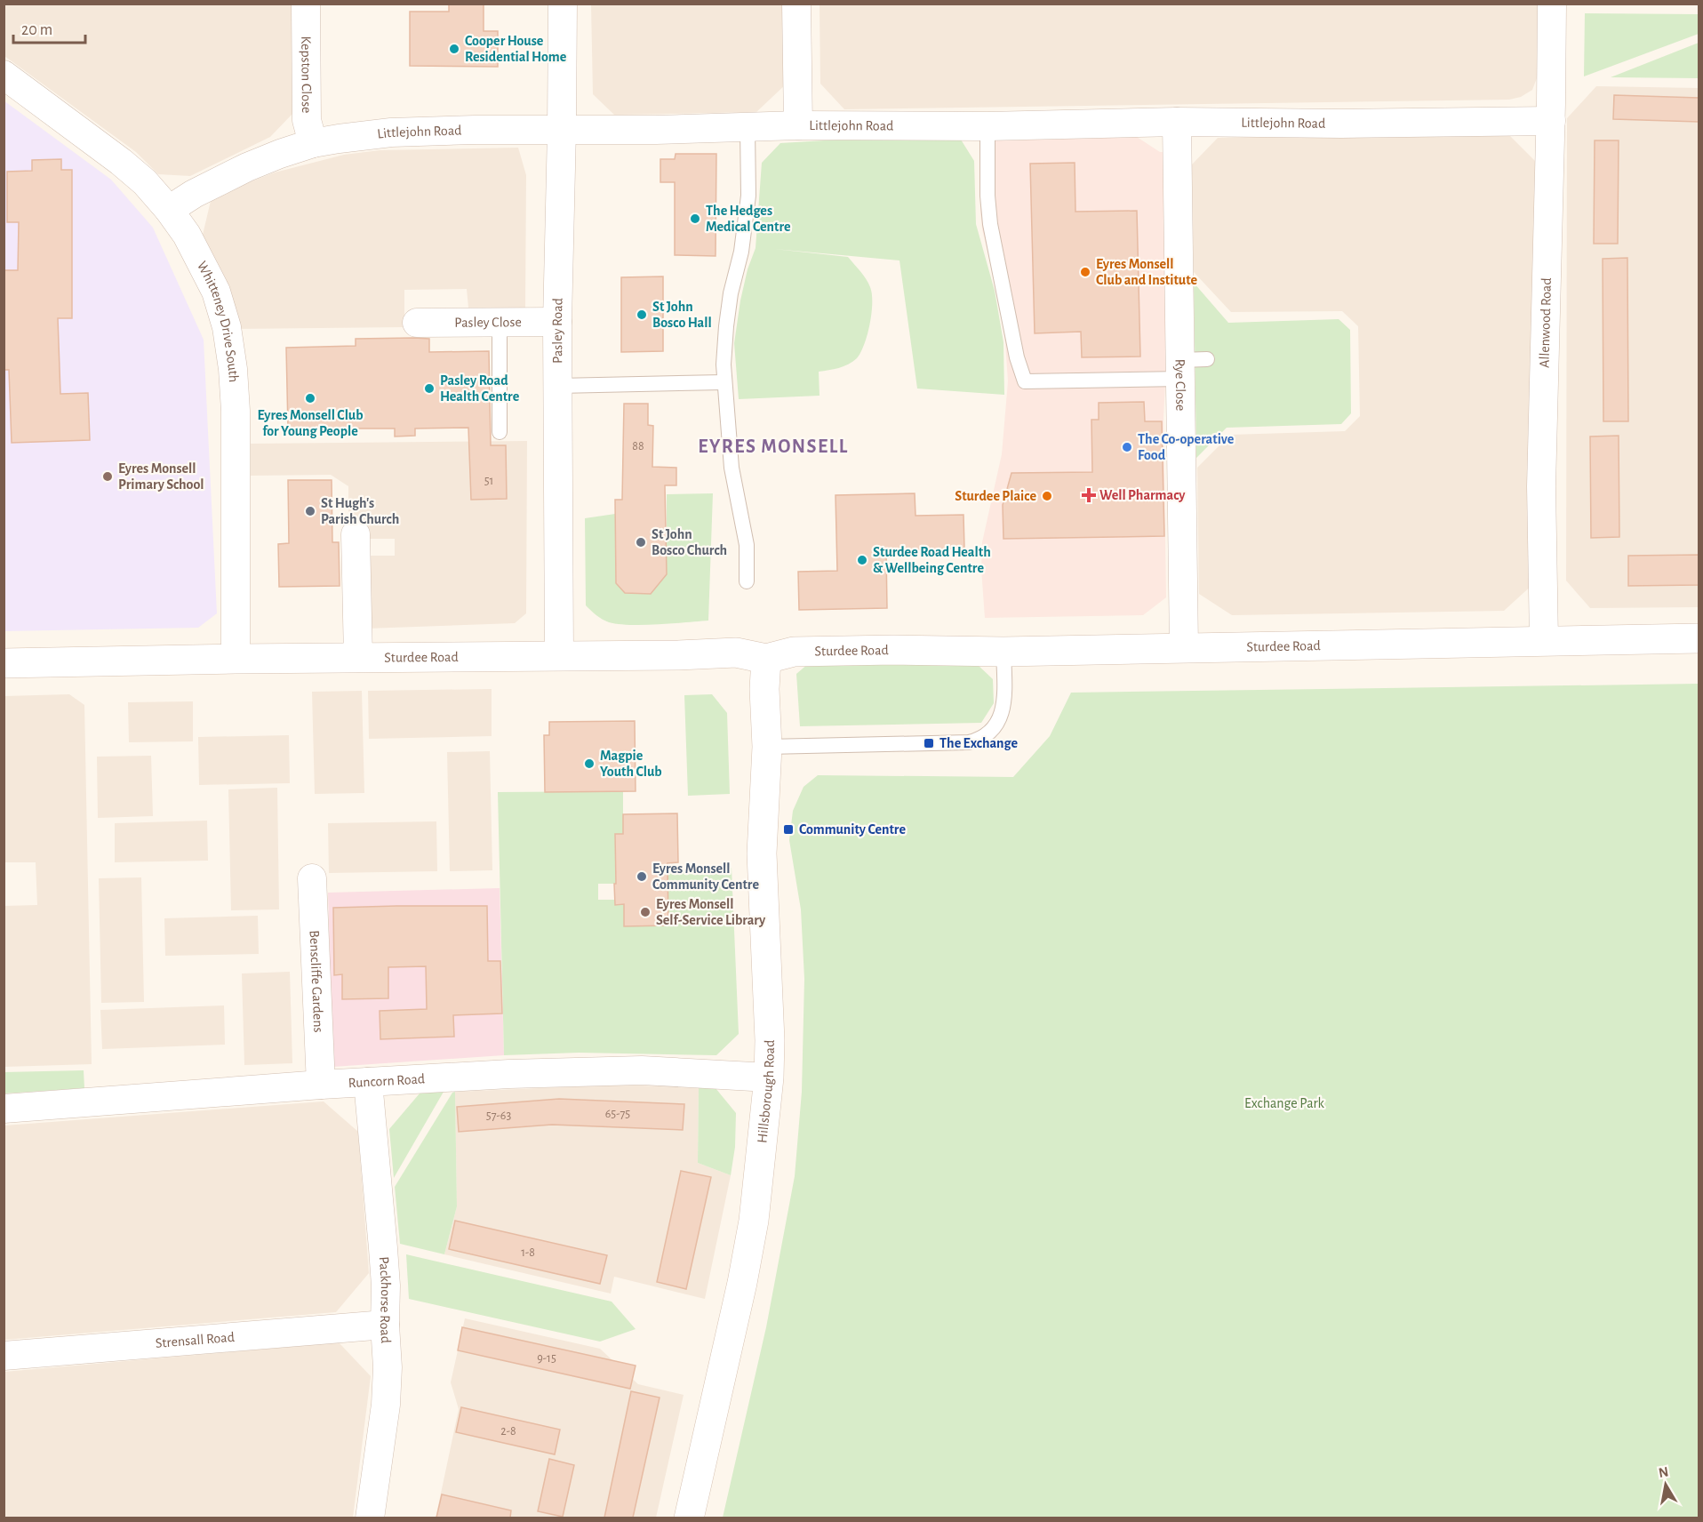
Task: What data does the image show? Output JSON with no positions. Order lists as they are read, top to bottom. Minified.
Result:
{"streets":{"street":["Kepston Close","Littlejohn Road","Whitteney Drive South","Pasley Close","Allenwood Road","Pasley Road","Rye Close","Sturdee Road","Benscliffe Gardens","Runcorn Road","Hillsborough Road","Packhorse Road","Strensall Road"]},"crossings":[["Kepston Close","Littlejohn Road"],["Littlejohn Road","Whitteney Drive South"],["Littlejohn Road","Allenwood Road"],["Littlejohn Road","Pasley Road"],["Littlejohn Road","Rye Close"],["Whitteney Drive South","Sturdee Road"],["Pasley Close","Pasley Road"],["Allenwood Road","Sturdee Road"],["Pasley Road","Sturdee Road"],["Rye Close","Sturdee Road"],["Sturdee Road","Hillsborough Road"],["Benscliffe Gardens","Runcorn Road"],["Runcorn Road","Hillsborough Road"],["Runcorn Road","Packhorse Road"],["Packhorse Road","Strensall Road"]],"districts":["EYRES MONSELL"],"parks":["Exchange Park"],"places":{"other":["Cooper House Residential Home","The Hedges Medical Centre","Eyres Monsell Club and Institute","St John Bosco Hall","Pasley Road Health Centre","Eyres Monsell Club for Young People","The Co-operative Food","Eyres Monsell Primary School","Sturdee Plaice","St Hugh's Parish Church","St John Bosco Church","Sturdee Road Health & Wellbeing Centre","Magpie Youth Club","Eyres Monsell Community Centre","Eyres Monsell Self-Service Library"],"health":["Well Pharmacy"],"transit":["The Exchange","Community Centre"]},"house_numbers":["88","51","65-75","57-63","1-8","9-15","2-8"],"scale_bar":"20 m","north":"top"}
